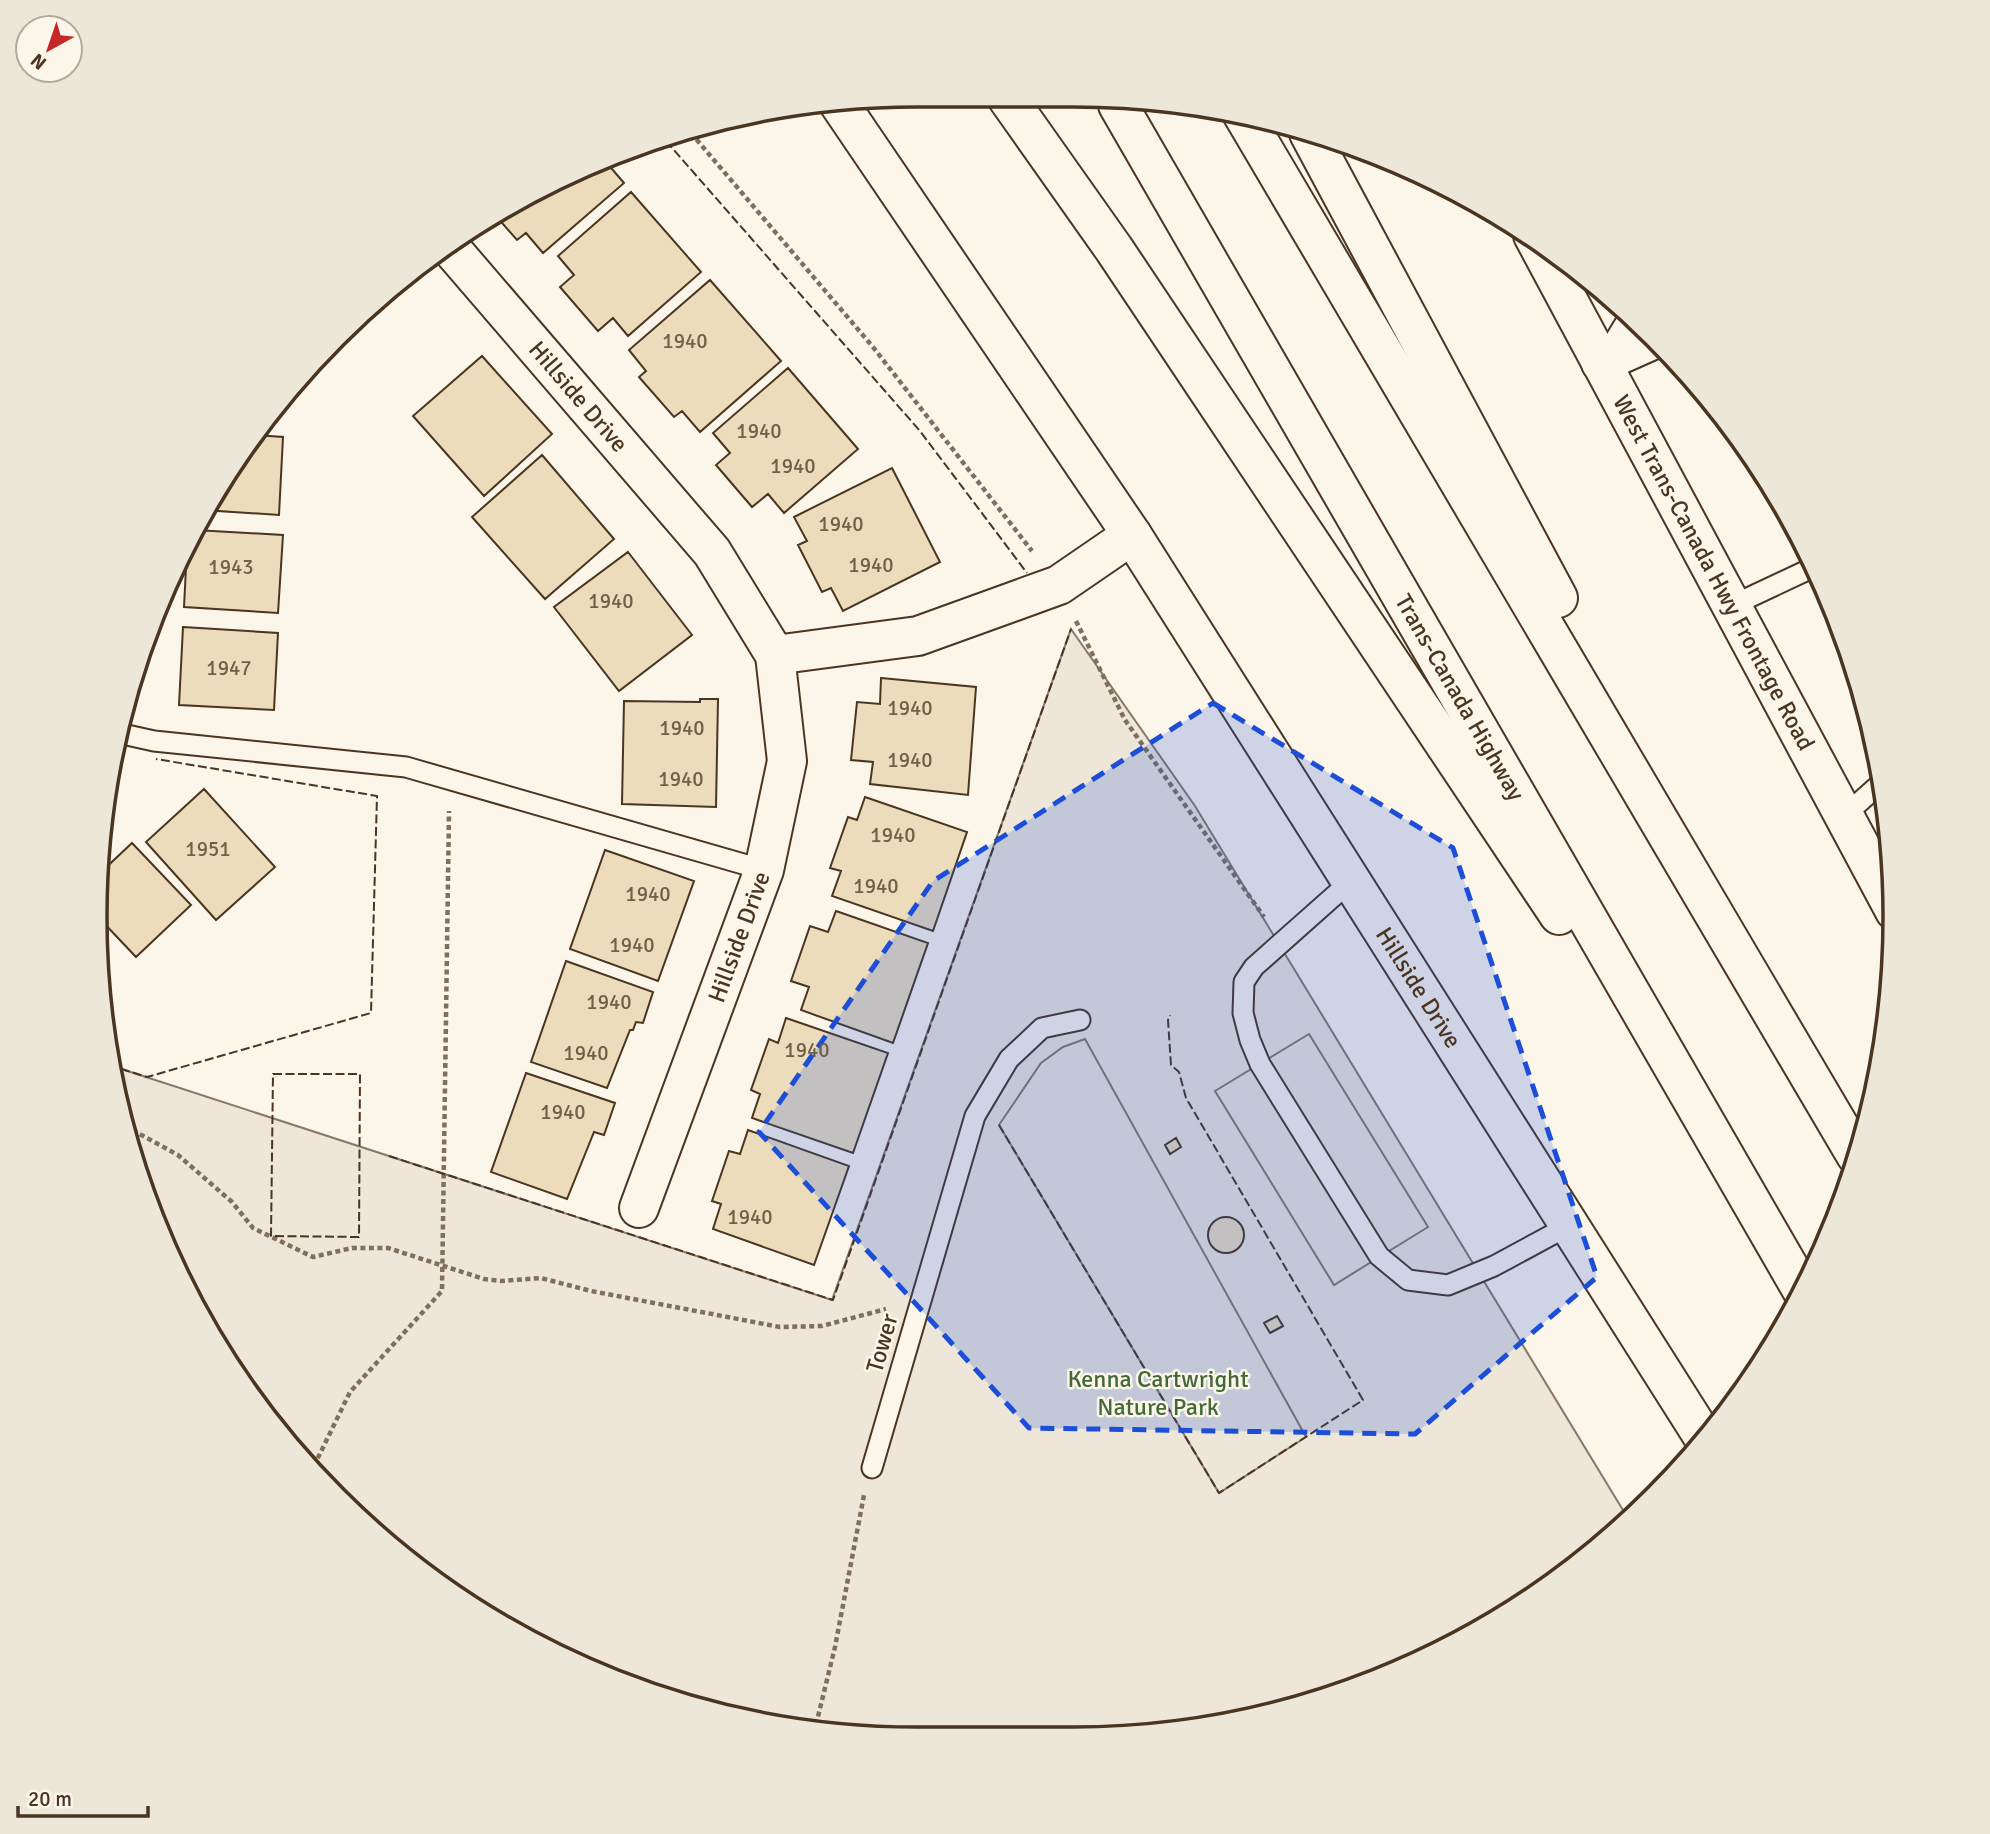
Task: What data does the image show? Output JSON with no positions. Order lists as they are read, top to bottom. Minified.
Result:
{"streets":{"main road":["Hillside Drive","West Trans-Canada Hwy Frontage Road","Trans-Canada Highway"],"lane":["Tower"]},"parks":["Kenna Cartwright Nature Park"],"house_numbers":["1940","1940","1940","1940","1940","1943","1940","1947","1940","1940","1940","1940","1940","1951","1940","1940","1940","1940","1940","1940","1940","1940"],"scale_bar":"20 m","north":"bottom left"}
